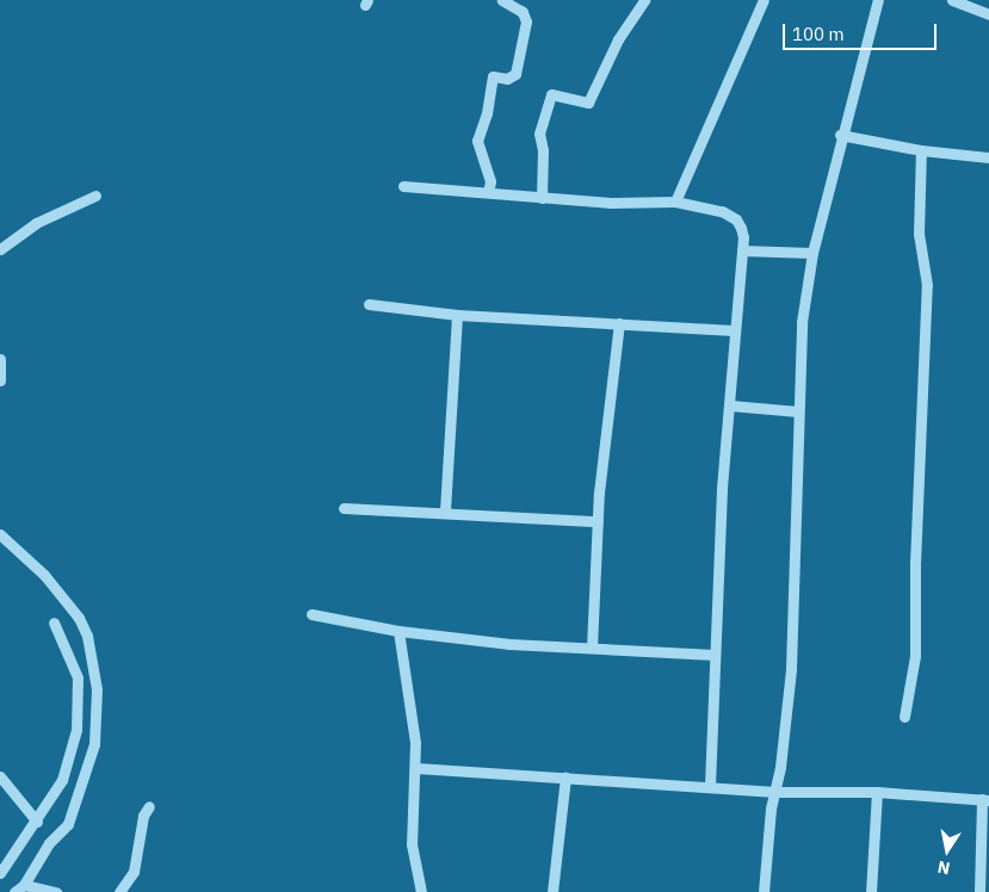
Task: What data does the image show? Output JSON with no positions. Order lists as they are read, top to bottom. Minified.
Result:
{"scale_bar":"100 m","north":"bottom"}
